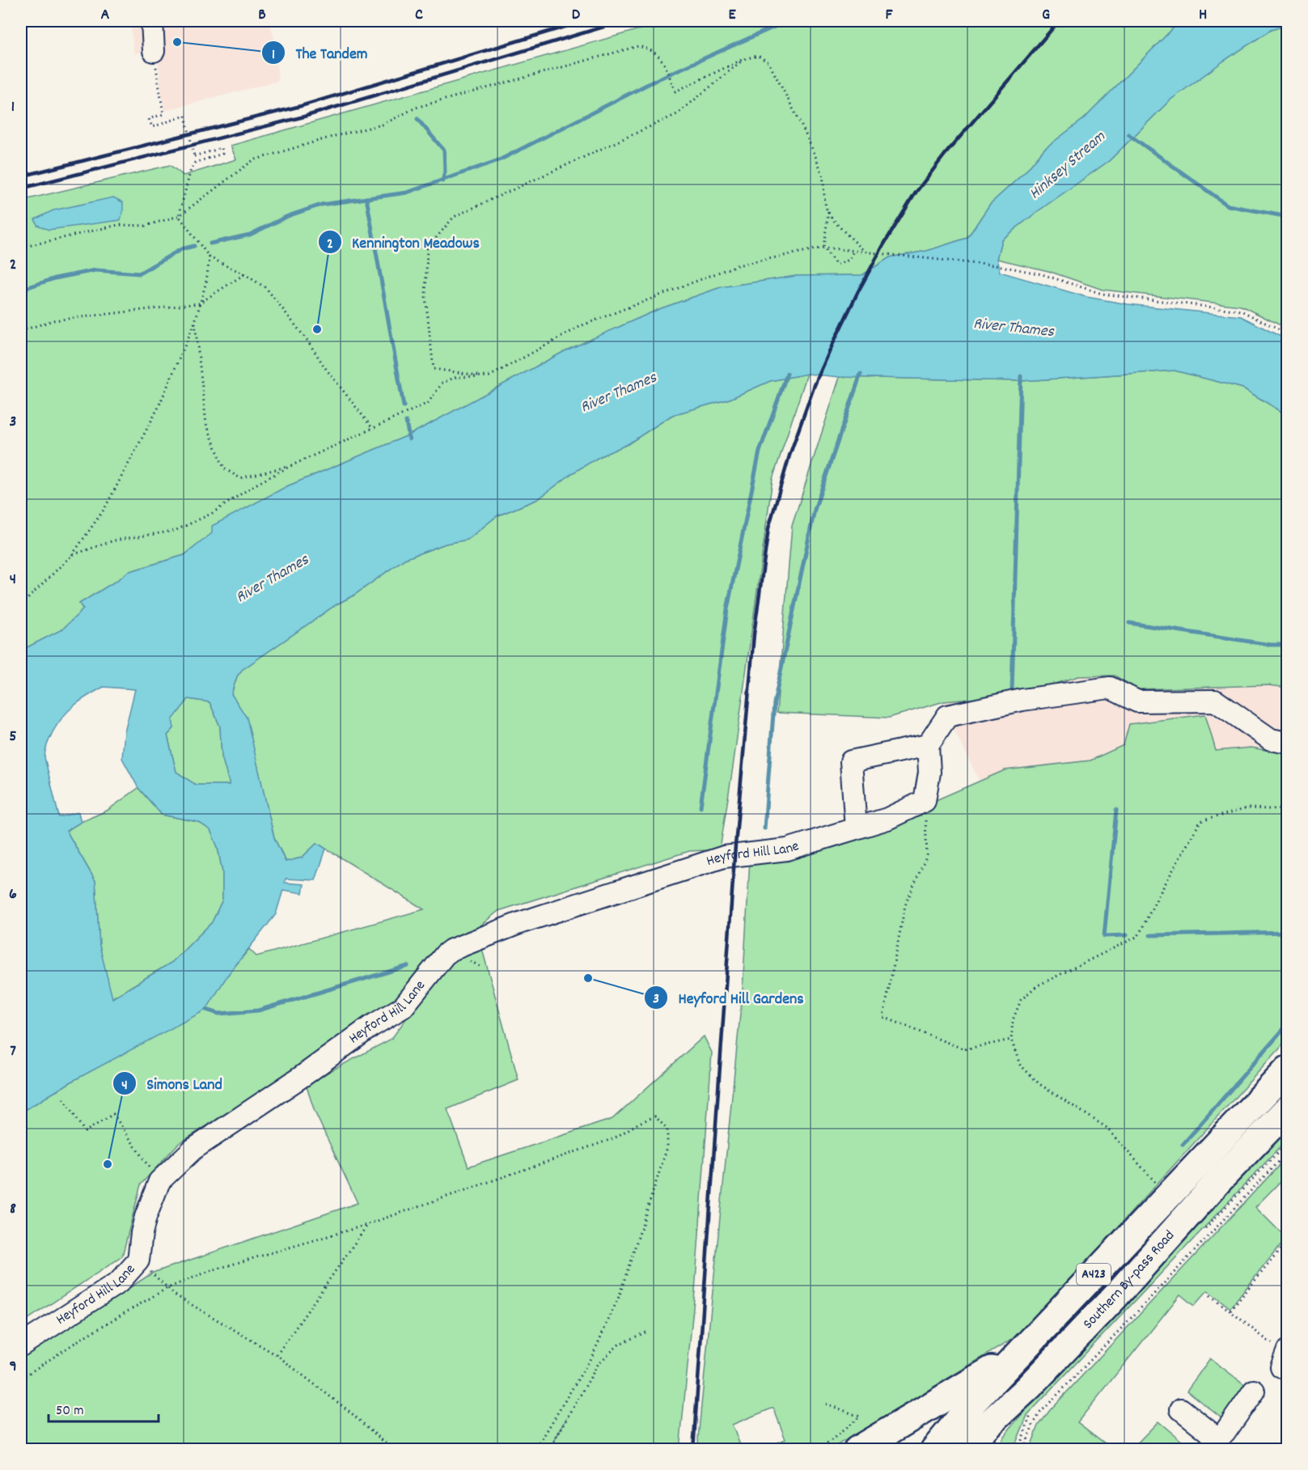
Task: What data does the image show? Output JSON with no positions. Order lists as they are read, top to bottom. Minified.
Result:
{"streets":{"highway":["A423","Southern By-pass Road"],"street":["Heyford Hill Lane"]},"water":["Hinksey Stream","River Thames"],"places":["The Tandem","Kennington Meadows","Heyford Hill Gardens","Simons Land"],"scale_bar":"50 m","grid":{"columns":["A","B","C","D","E","F","G","H"],"rows":["1","2","3","4","5","6","7","8","9"]}}
